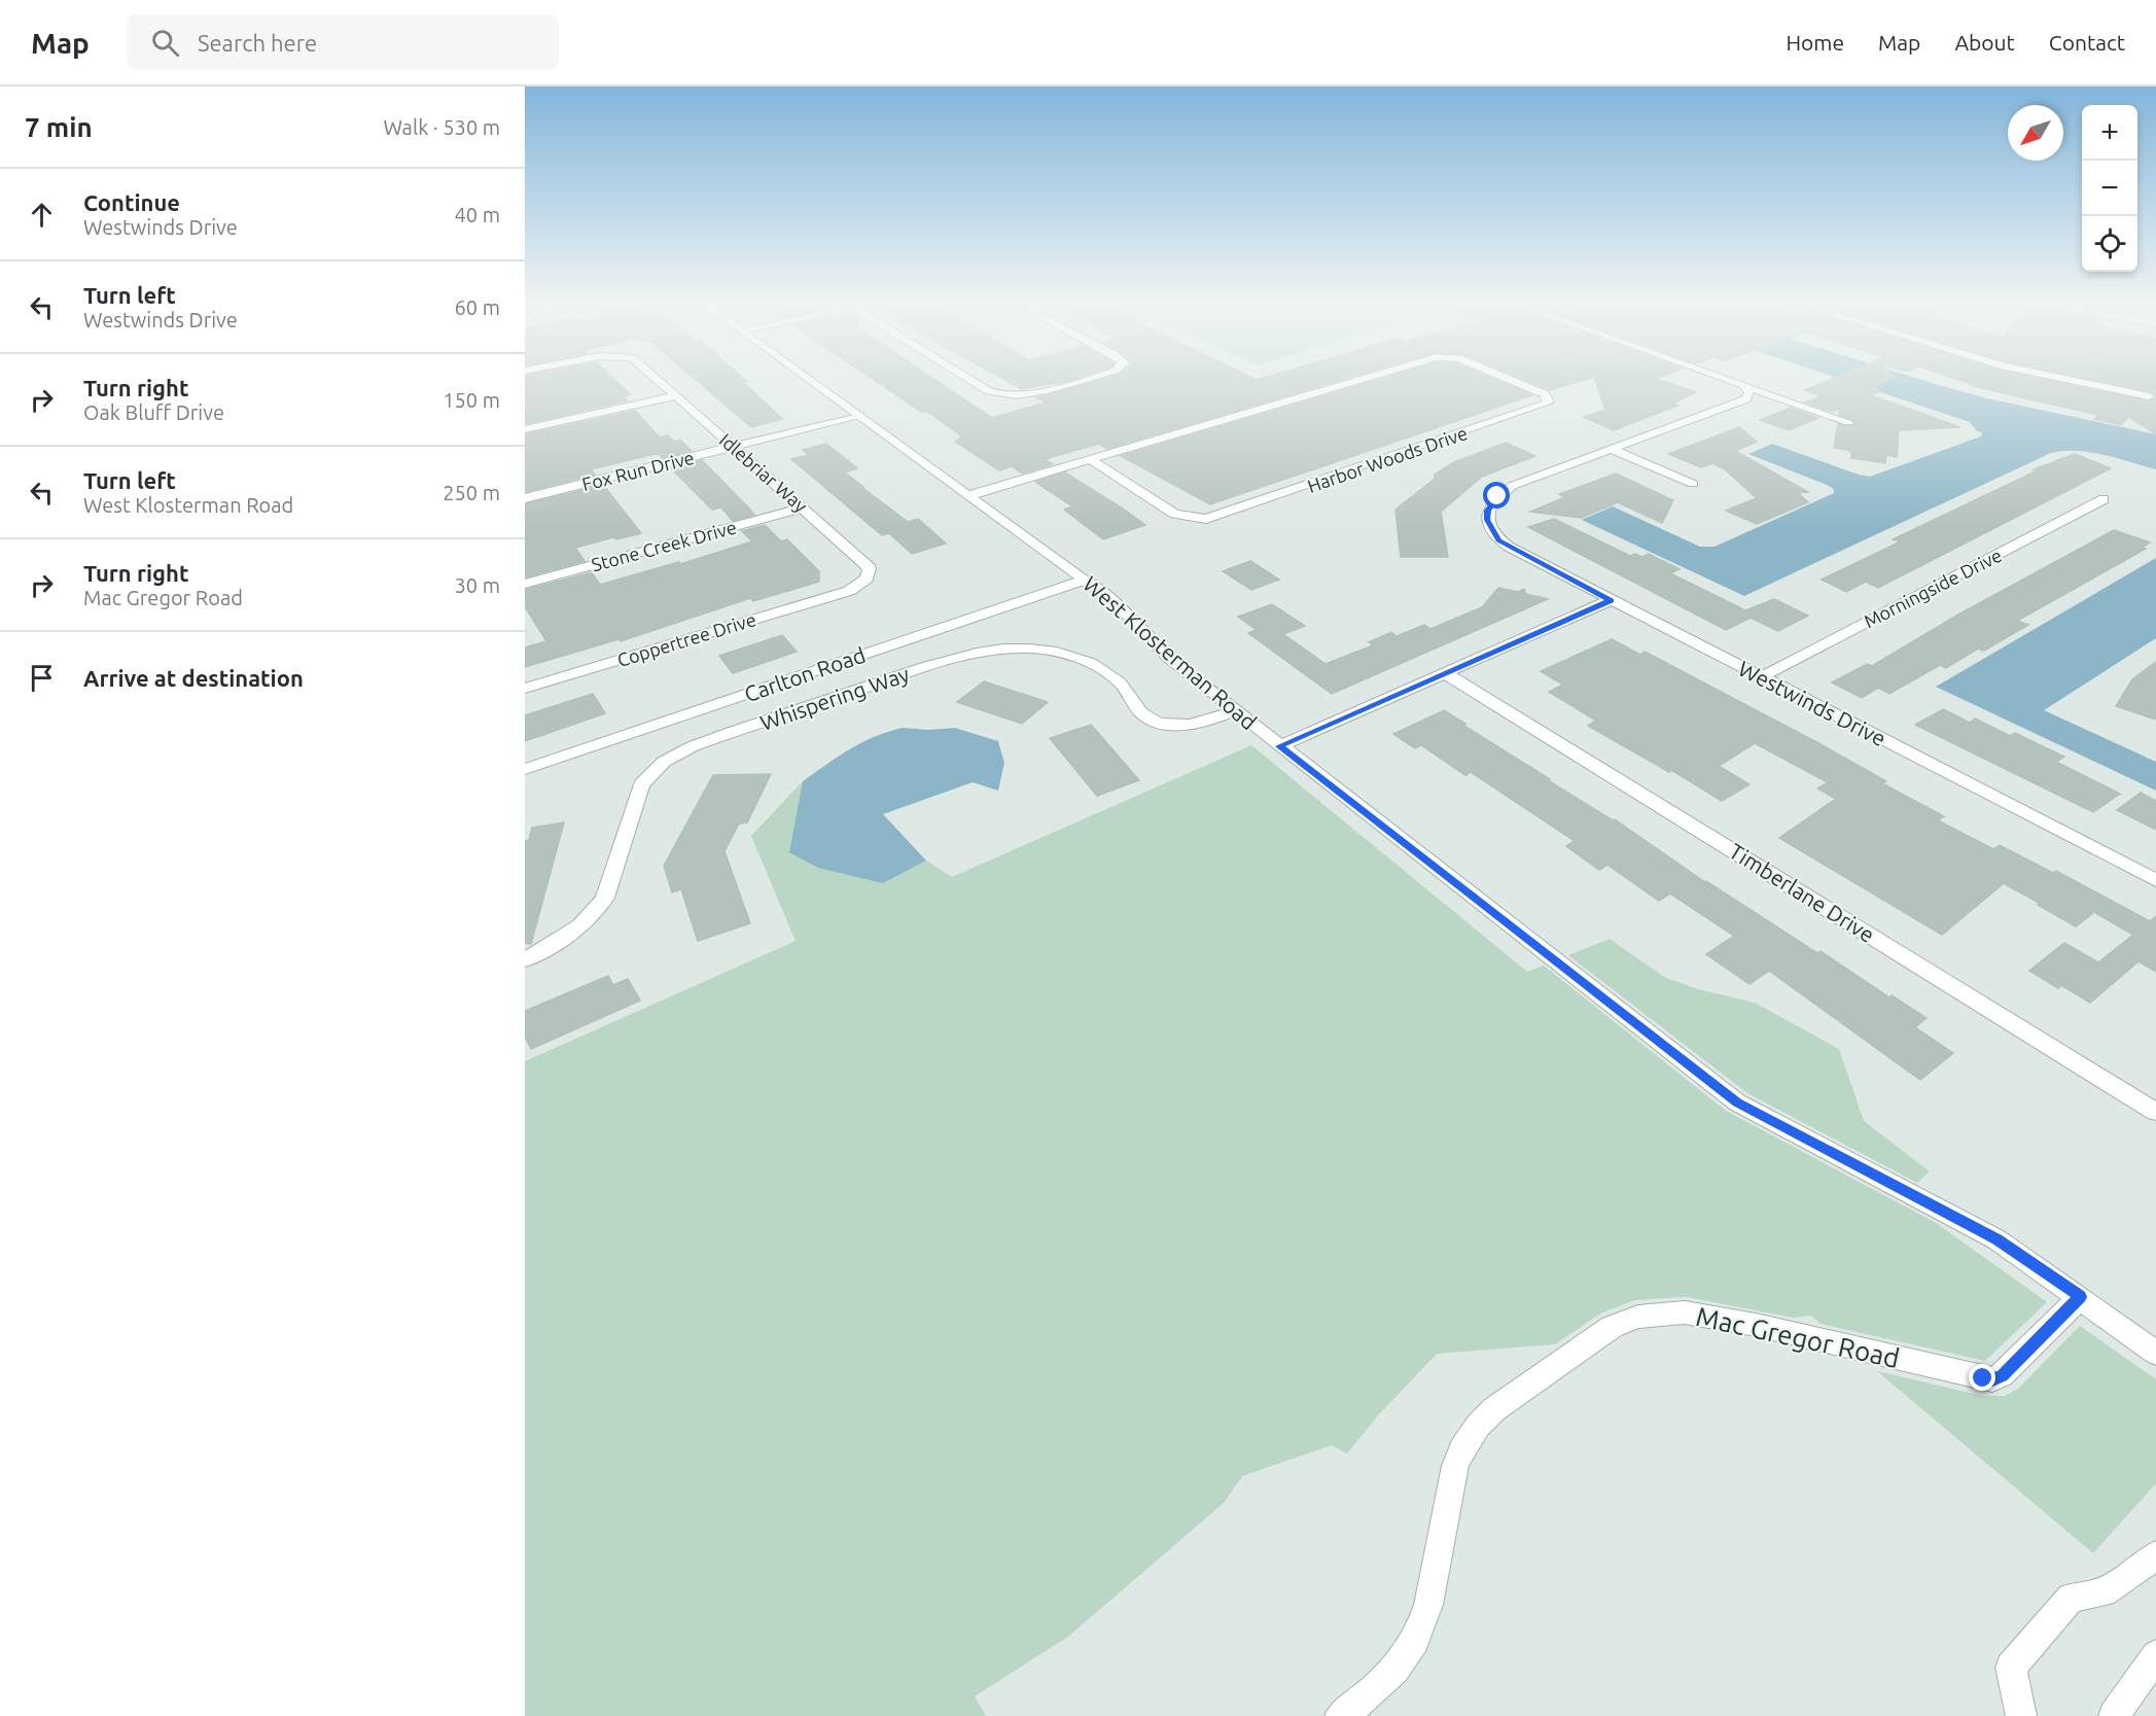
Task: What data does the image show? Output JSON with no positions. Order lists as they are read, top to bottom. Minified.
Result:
{"streets":{"street":["Harbor Woods Drive","Fox Run Drive","Idlebriar Way","Stone Creek Drive","Morningside Drive","Coppertree Drive","West Klosterman Road","Carlton Road","Whispering Way","Westwinds Drive","Timberlane Drive","Mac Gregor Road"]},"crossings":[["Harbor Woods Drive","West Klosterman Road"],["Fox Run Drive","Idlebriar Way"],["Fox Run Drive","West Klosterman Road"],["Idlebriar Way","Stone Creek Drive"],["Idlebriar Way","Coppertree Drive"],["Morningside Drive","Westwinds Drive"],["West Klosterman Road","Carlton Road"],["West Klosterman Road","Whispering Way"],["West Klosterman Road","Mac Gregor Road"]],"north":"bottom left","page":{"header":"Map","search":"Search here","nav":["Home","Map","About","Contact"],"heading":["7 min","Walk · 530 m"],"map_buttons":["+","−"],"list":[["Continue","Westwinds Drive","40 m"],["Turn left","Westwinds Drive","60 m"],["Turn right","Oak Bluff Drive","150 m"],["Turn left","West Klosterman Road","250 m"],["Turn right","Mac Gregor Road","30 m"],"Arrive at destination"]}}
